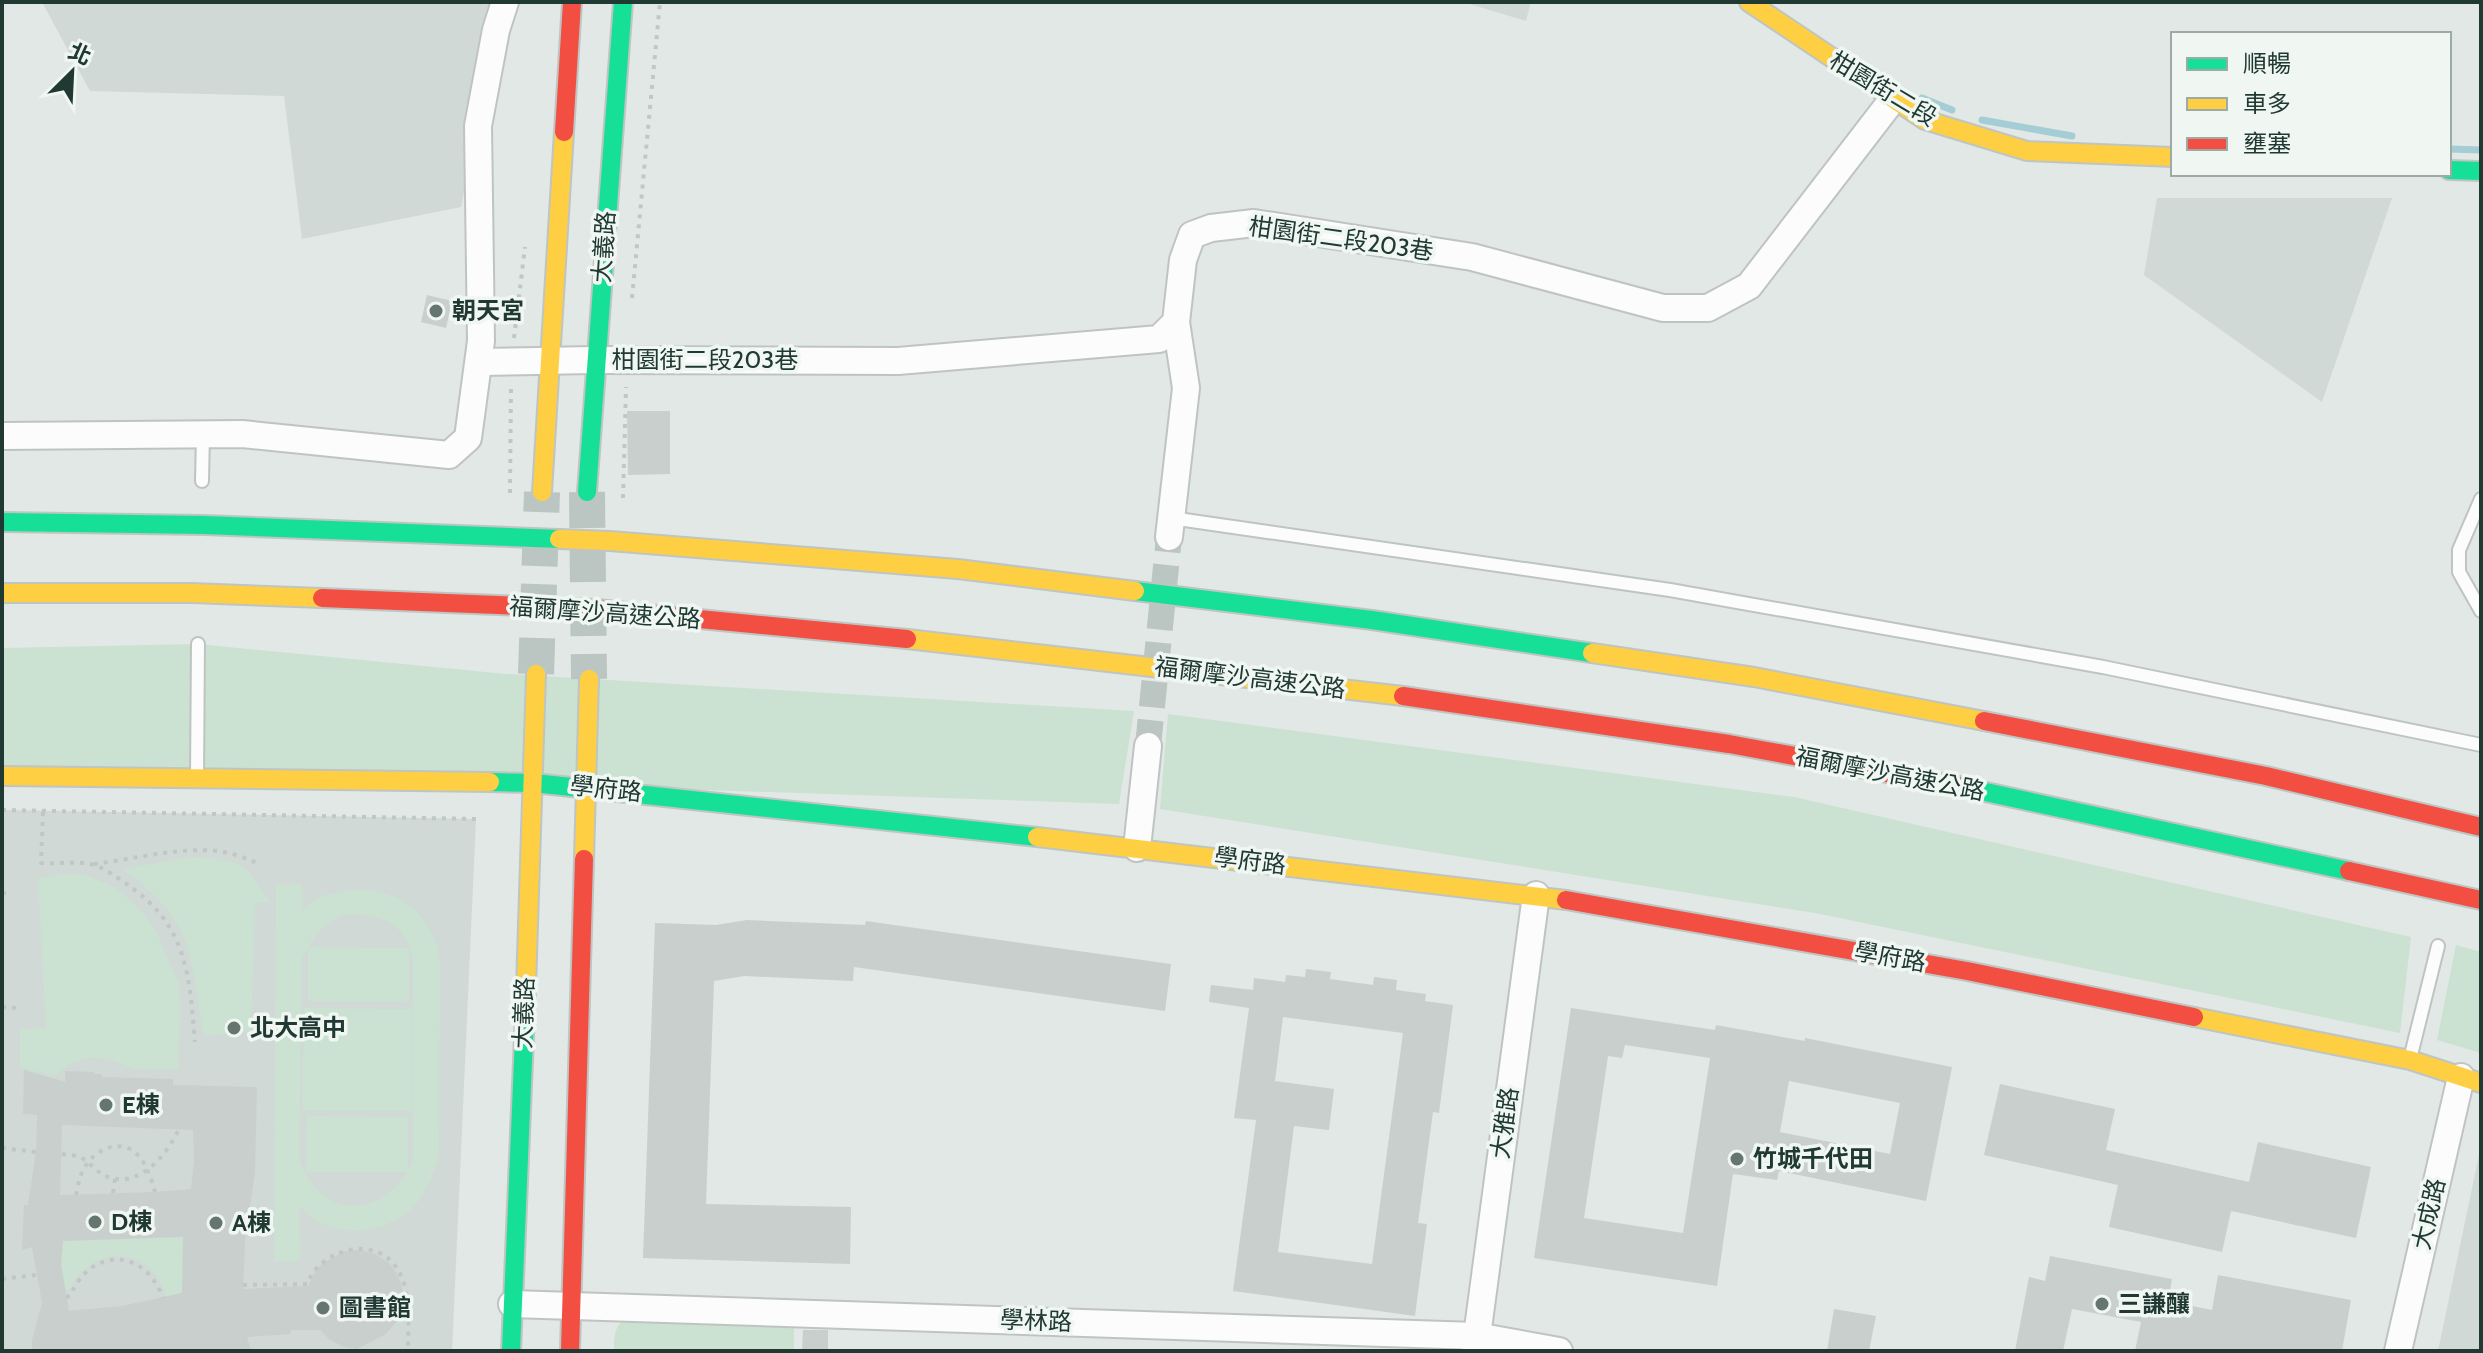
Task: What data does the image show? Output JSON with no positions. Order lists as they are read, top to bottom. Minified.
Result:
{"streets":{"main road":["柑園街二段","大義路","福爾摩沙高速公路","學府路"],"street":["柑園街二段203巷","大雅路","大成路","學林路"]},"crossings":[["柑園街二段","柑園街二段203巷"],["柑園街二段203巷","大義路"],["大義路","學府路"],["大義路","學林路"],["學府路","大雅路"],["學府路","大成路"],["大雅路","學林路"]],"places":["朝天宮","北大高中","E棟","竹城千代田","D棟","A棟","三謙釀","圖書館"],"legend":["順暢","車多","壅塞"],"north":"top right"}
